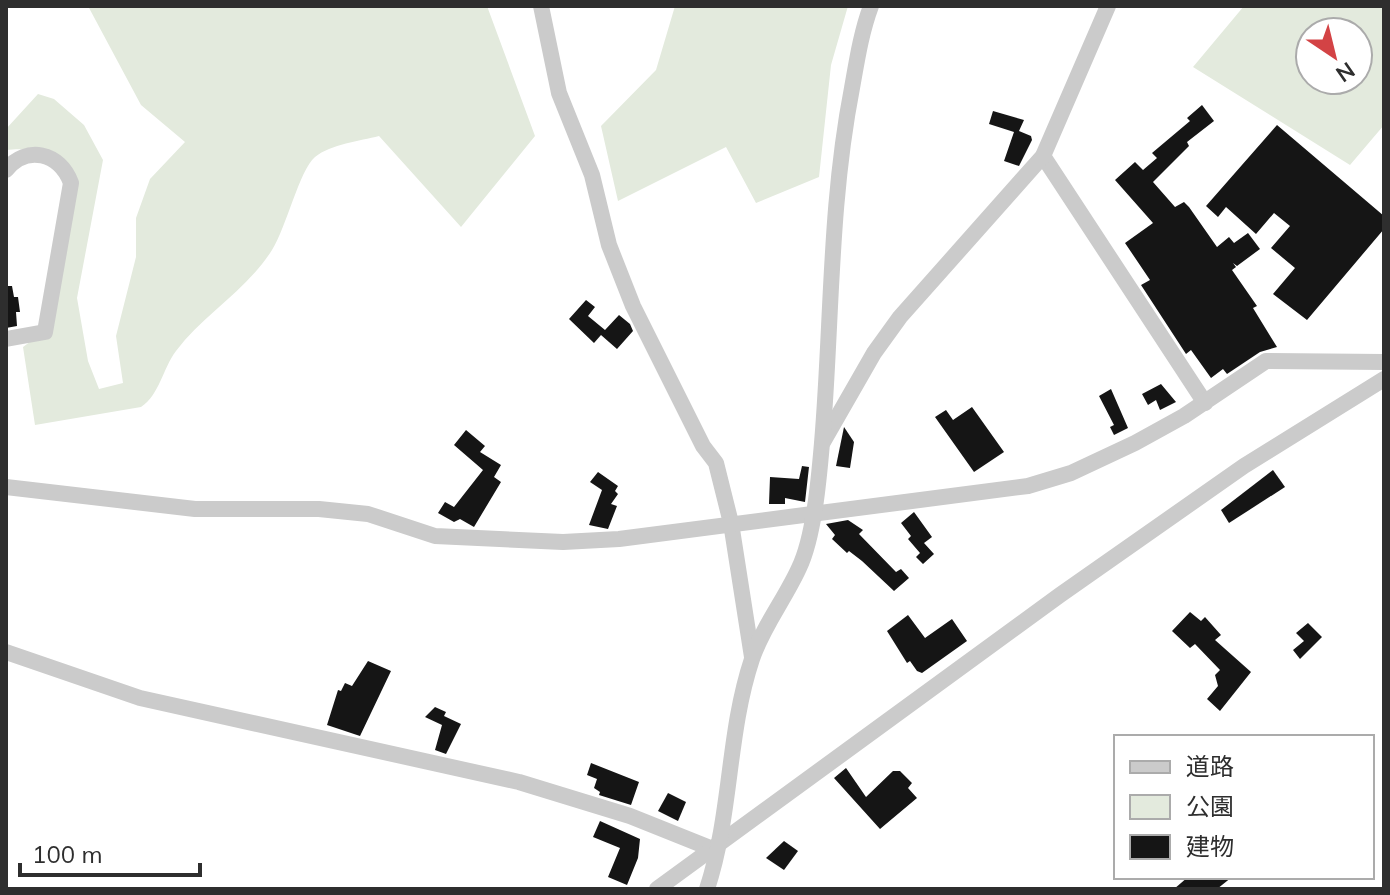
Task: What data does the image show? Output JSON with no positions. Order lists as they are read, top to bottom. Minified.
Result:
{"legend":["道路","公園","建物"],"scale_bar":"100 m","north":"bottom right"}
